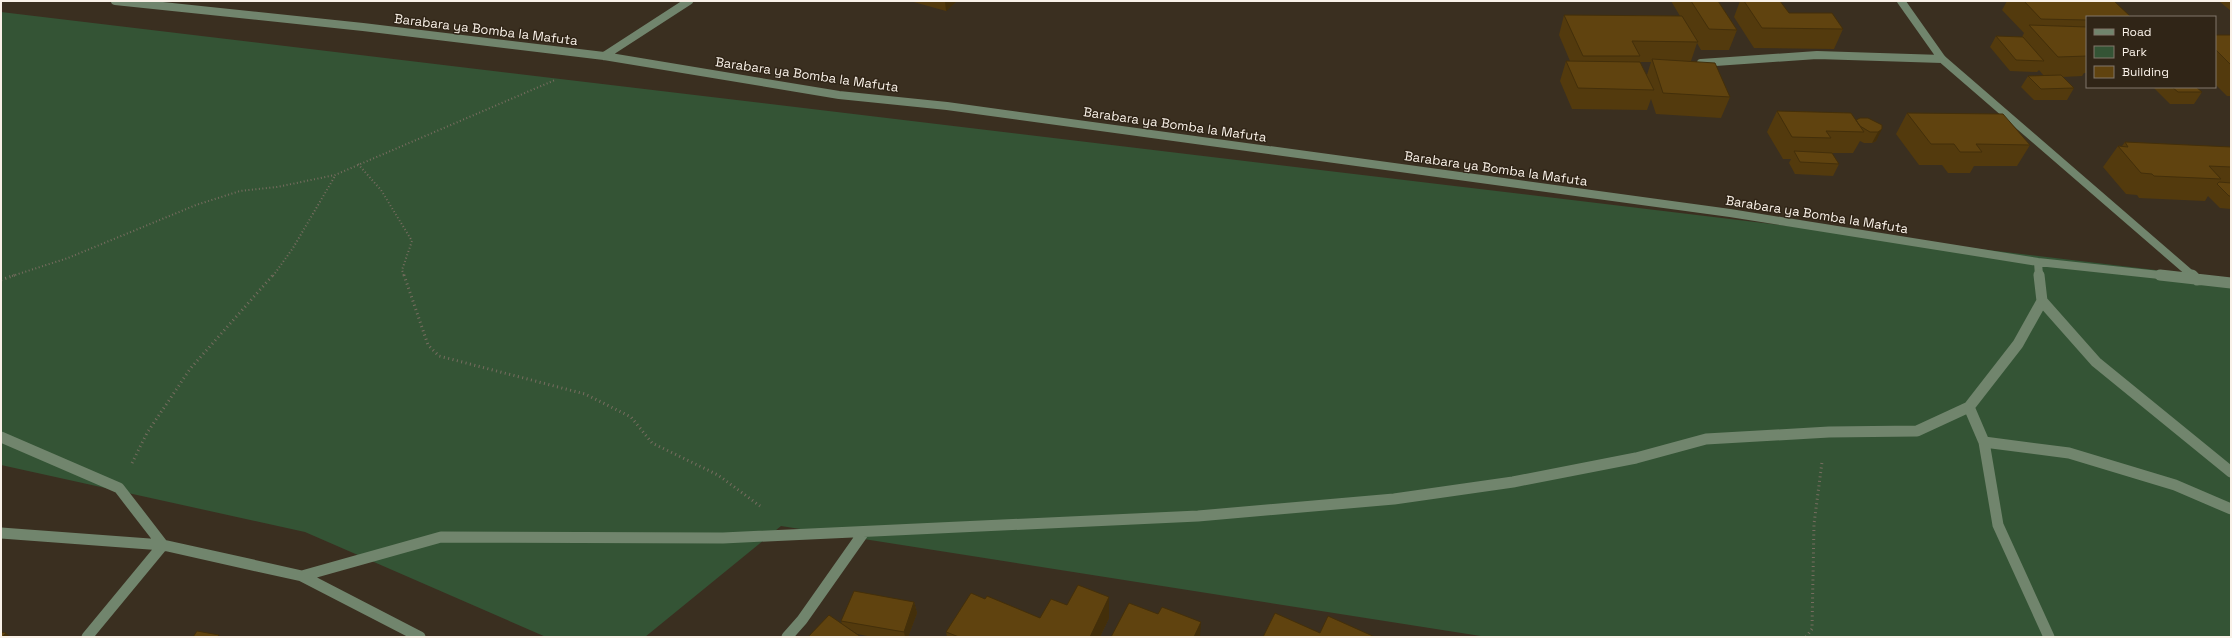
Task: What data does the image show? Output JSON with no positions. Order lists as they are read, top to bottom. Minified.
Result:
{"streets":{"street":["Barabara ya Bomba la Mafuta"]},"legend":["Road","Park","Building"]}
